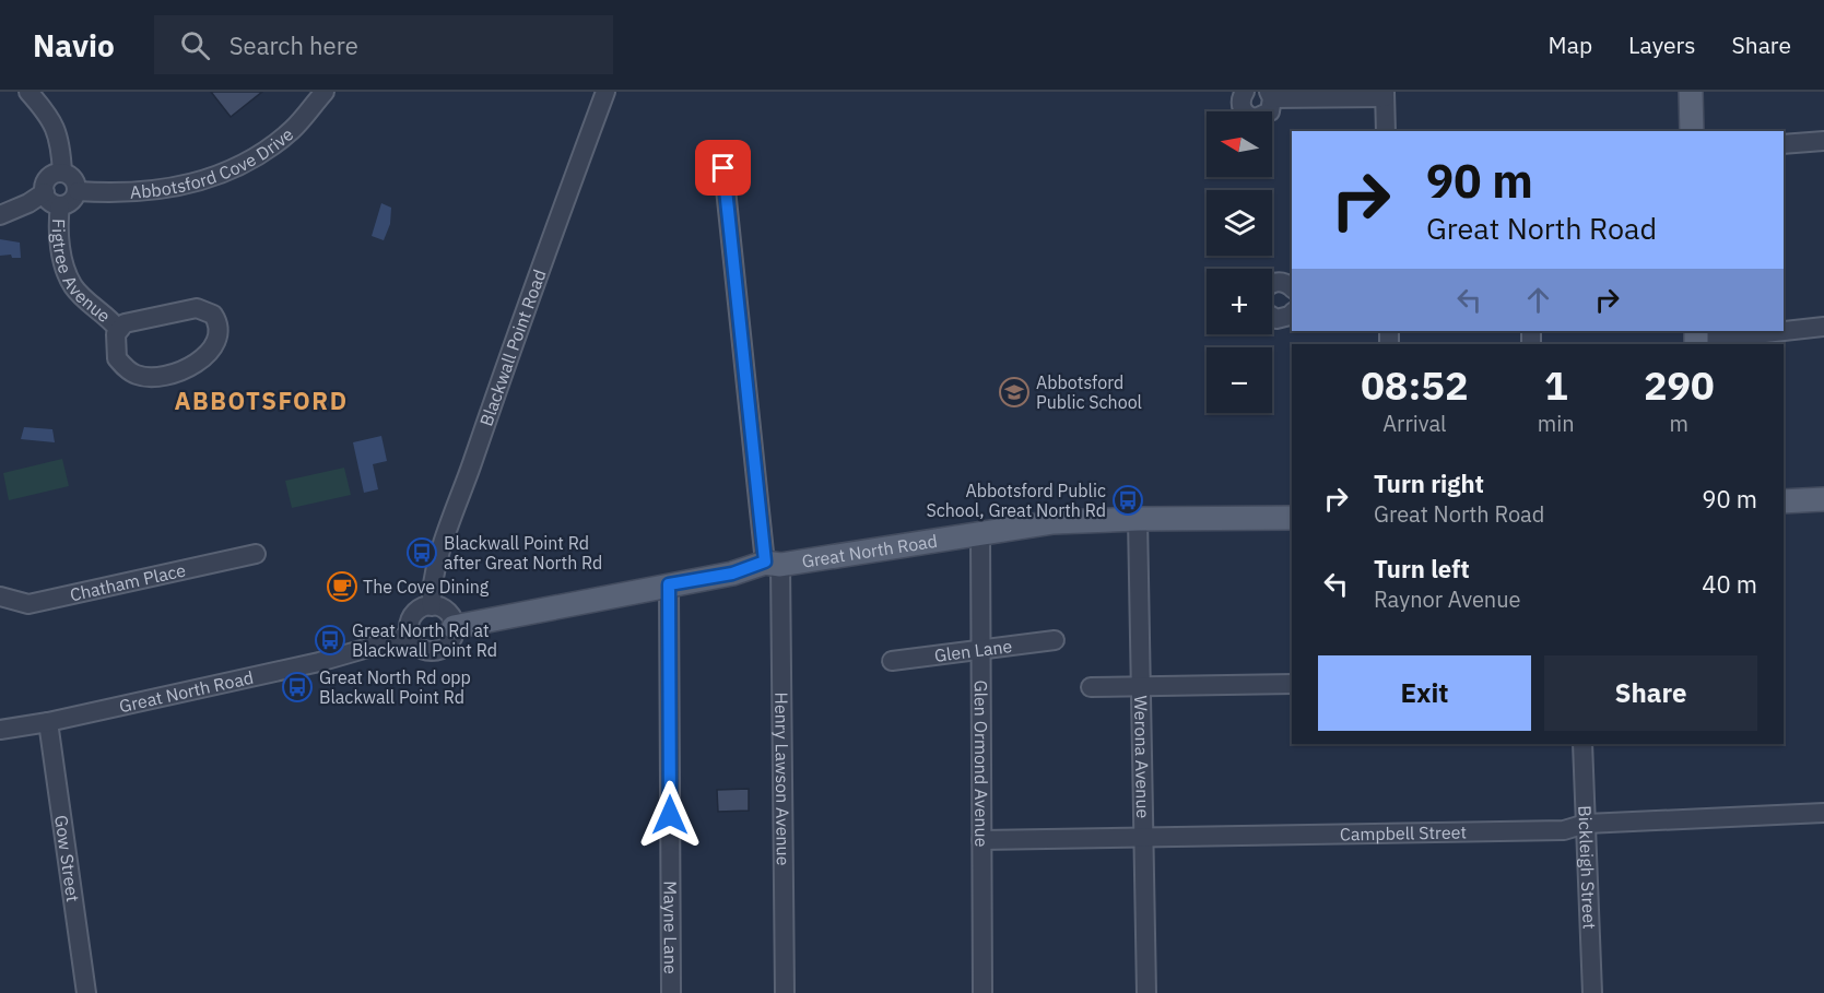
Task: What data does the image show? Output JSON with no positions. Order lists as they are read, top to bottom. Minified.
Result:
{"streets":{"main road":["Great North Road"],"street":["Abbotsford Cove Drive","Figtree Avenue","Blackwall Point Road","Chatham Place","Glen Lane","Werona Avenue","Glen Ormond Avenue","Henry Lawson Avenue","Campbell Street","Gow Street","Bickleigh Street","Mayne Lane"]},"crossings":[["Abbotsford Cove Drive","Figtree Avenue"],["Blackwall Point Road","Great North Road"],["Great North Road","Werona Avenue"],["Great North Road","Glen Ormond Avenue"],["Great North Road","Henry Lawson Avenue"],["Great North Road","Gow Street"],["Great North Road","Mayne Lane"],["Glen Lane","Glen Ormond Avenue"],["Werona Avenue","Campbell Street"],["Glen Ormond Avenue","Campbell Street"],["Campbell Street","Bickleigh Street"]],"districts":["ABBOTSFORD"],"places":{"school or university":["Abbotsford Public School"],"bus stop":["Abbotsford Public School, Great North Rd","Blackwall Point Rd after Great North Rd","Great North Rd at Blackwall Point Rd","Great North Rd opp Blackwall Point Rd"],"cafe":["The Cove Dining"]},"north":"left","page":{"header":"Navio","search":"Search here","nav":["Map","Layers","Share"],"map_buttons":["+","−"],"turn":["90 m","Great North Road"],"eta":["08:52","Arrival","1","min","290","m"],"list":[{"name":"Turn right","note":"Great North Road","value":"90 m"},{"name":"Turn left","note":"Raynor Avenue","value":"40 m"}],"buttons":["Exit","Share"]}}
